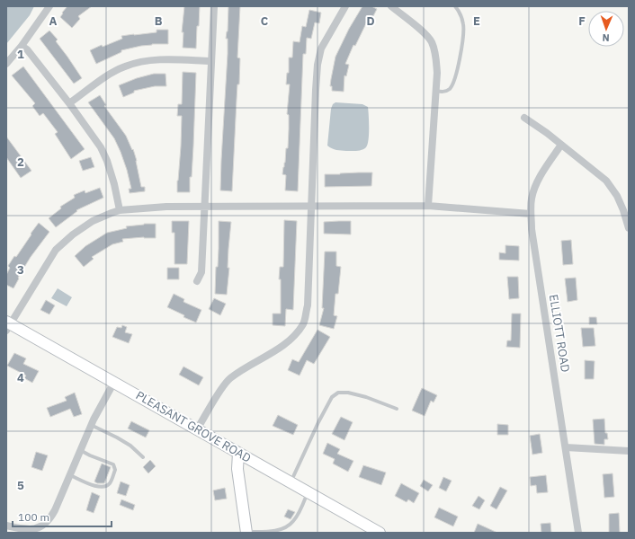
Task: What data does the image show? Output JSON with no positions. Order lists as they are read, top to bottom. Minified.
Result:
{"streets":{"street":["ELLIOTT ROAD","PLEASANT GROVE ROAD"]},"scale_bar":"100 m","north":"bottom","grid":{"columns":["A","B","C","D","E","F"],"rows":["1","2","3","4","5"]}}
